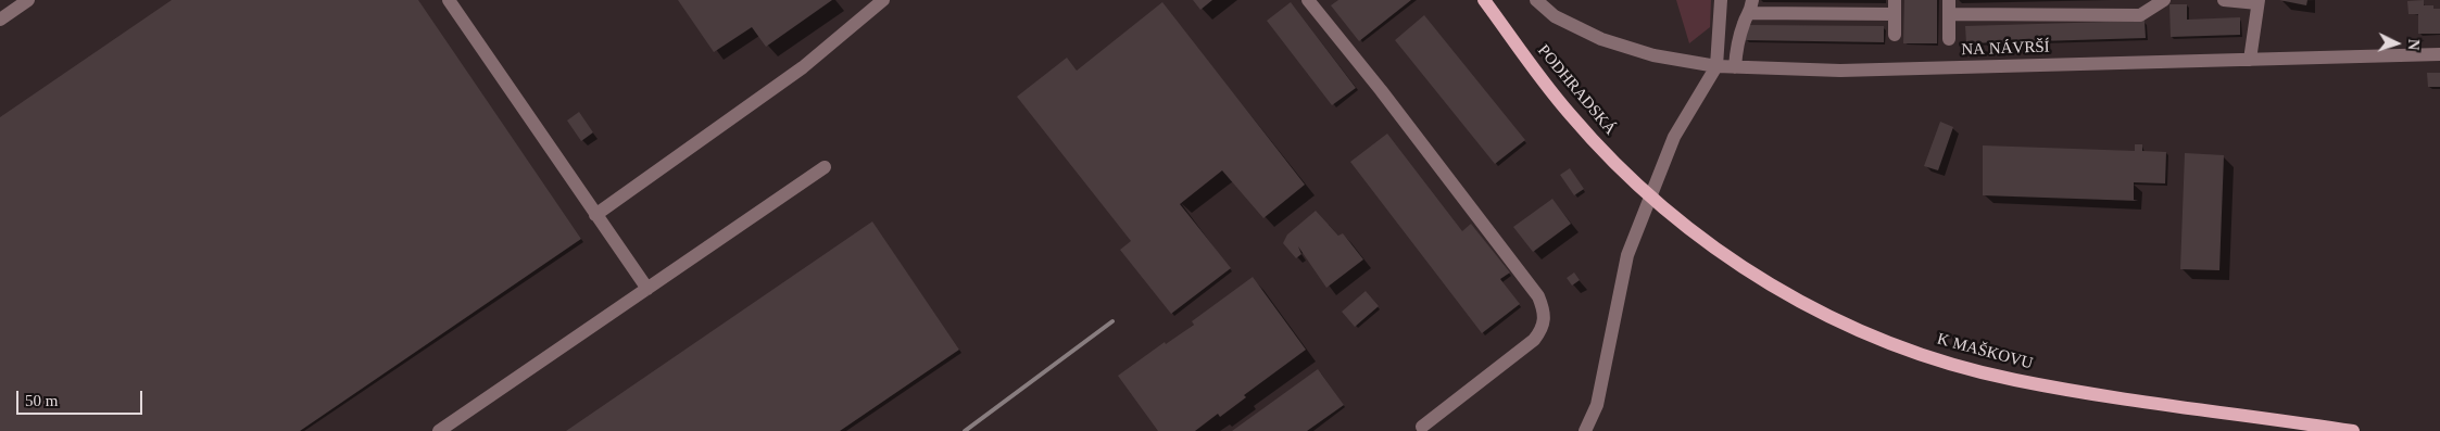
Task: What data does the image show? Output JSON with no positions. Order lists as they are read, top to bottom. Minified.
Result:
{"streets":{"main road":["PODHRADSKÁ","K MAŠKOVU"],"street":["NA NÁVRŠÍ"]},"crossings":[["PODHRADSKÁ","K MAŠKOVU"]],"scale_bar":"50 m","north":"right"}
